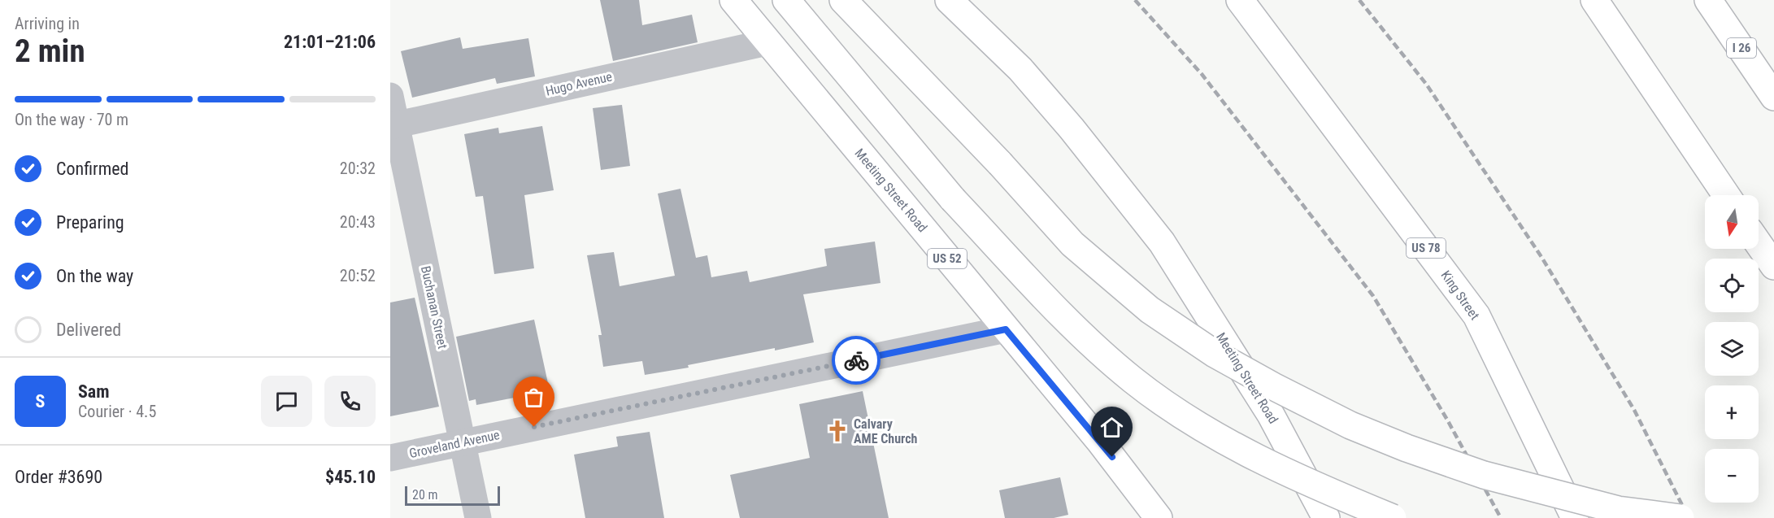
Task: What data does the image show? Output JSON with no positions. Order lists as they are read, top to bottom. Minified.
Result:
{"streets":{"main road":["I 26","Meeting Street Road","US 78","US 52","King Street"],"street":["Hugo Avenue","Buchanan Street","Groveland Avenue"]},"crossings":[["Hugo Avenue","Meeting Street Road"],["Hugo Avenue","Buchanan Street"],["Meeting Street Road","Groveland Avenue"],["Buchanan Street","Groveland Avenue"]],"places":{"church":["Calvary AME Church"]},"scale_bar":"20 m","north":"bottom","page":{"heading":["2 min","Arriving in","21:01–21:06"],"panel":["Sam","Courier · 4.5","Order #3690","$45.10"],"bar":"On the way · 70 m","list":[["Confirmed","20:32"],["Preparing","20:43"],["On the way","20:52"],"Delivered"],"map_buttons":["+","−"],"round":"S","scale":"20 m"}}
